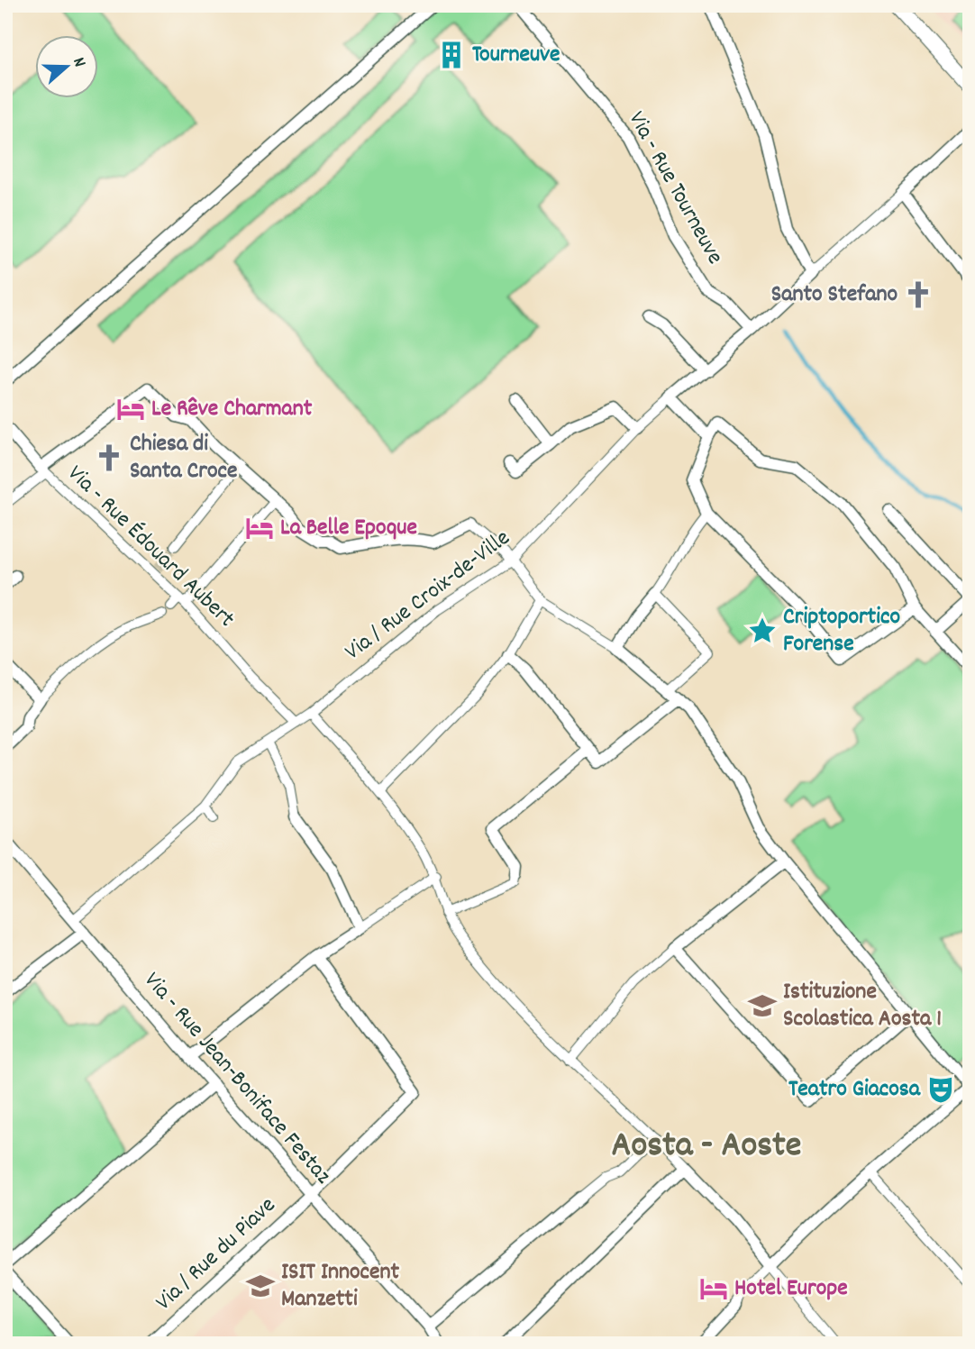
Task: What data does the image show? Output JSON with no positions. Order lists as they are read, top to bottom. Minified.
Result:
{"streets":{"street":["Via - Rue Tourneuve","Via - Rue Édouard Aubert","Via / Rue Croix-de-Ville","Via - Rue Jean-Boniface Festaz","Via / Rue du Piave"]},"crossings":[["Via - Rue Édouard Aubert","Via / Rue Croix-de-Ville"],["Via / Rue Croix-de-Ville","Via - Rue Jean-Boniface Festaz"],["Via - Rue Jean-Boniface Festaz","Via / Rue du Piave"]],"districts":["Aosta - Aoste"],"places":{"building":["Tourneuve"],"church":["Santo Stefano","Chiesa di Santa Croce"],"hotel":["Le Rêve Charmant","La Belle Epoque","Hotel Europe"],"place":["Criptoportico Forense"],"school or university":["Istituzione Scolastica Aosta 1","ISIT Innocent Manzetti"],"theatre":["Teatro Giacosa"]},"north":"right"}
